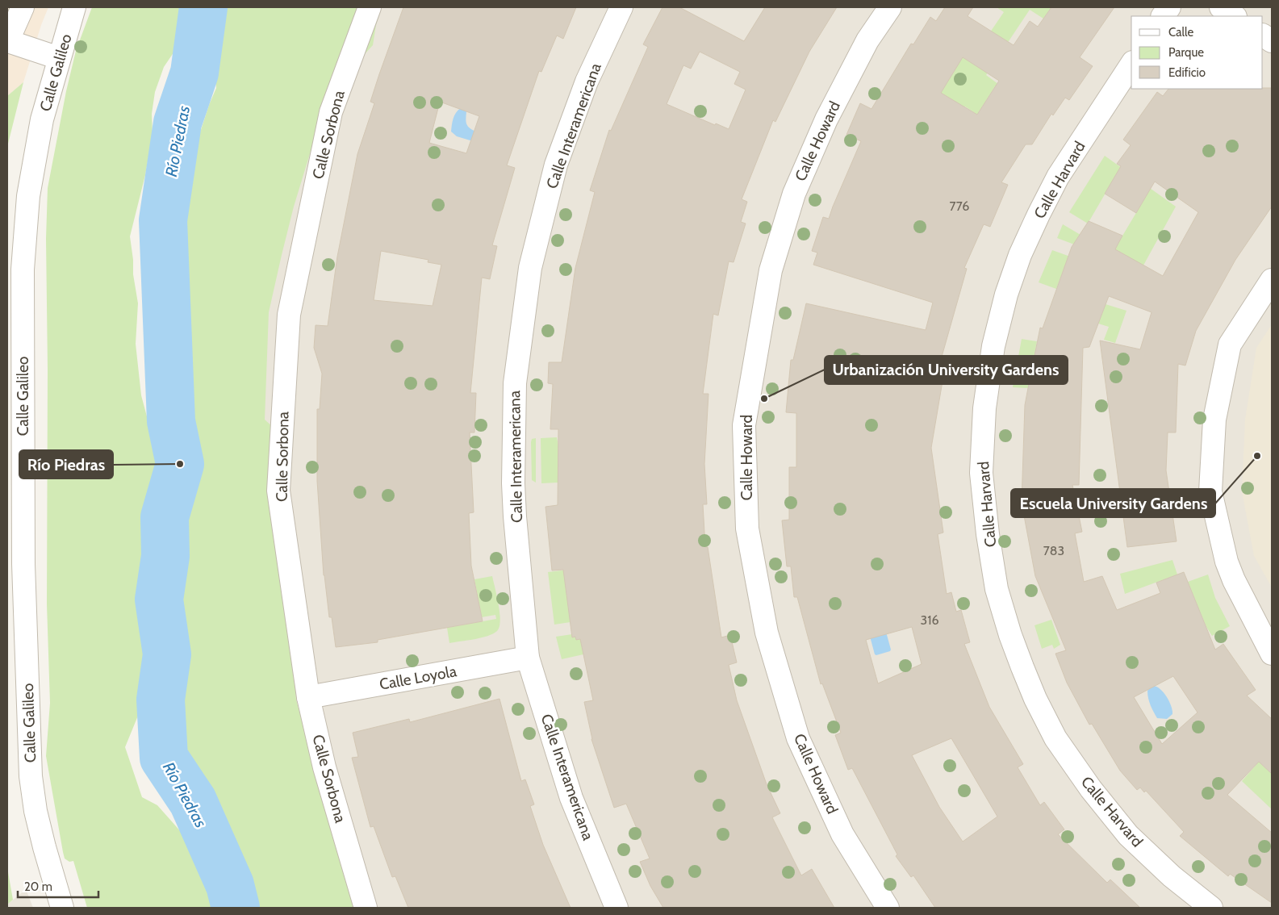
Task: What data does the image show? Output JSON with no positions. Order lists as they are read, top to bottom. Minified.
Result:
{"streets":{"street":["Calle Galileo","Calle Interamericana","Calle Sorbona","Calle Howard","Calle Harvard","Calle Loyola"]},"crossings":[["Calle Interamericana","Calle Loyola"],["Calle Sorbona","Calle Loyola"]],"water":["Río Piedras"],"places":["Urbanización University Gardens","Escuela University Gardens","Río Piedras"],"house_numbers":["776","783","316"],"legend":["Calle","Parque","Edificio"],"scale_bar":"20 m"}
